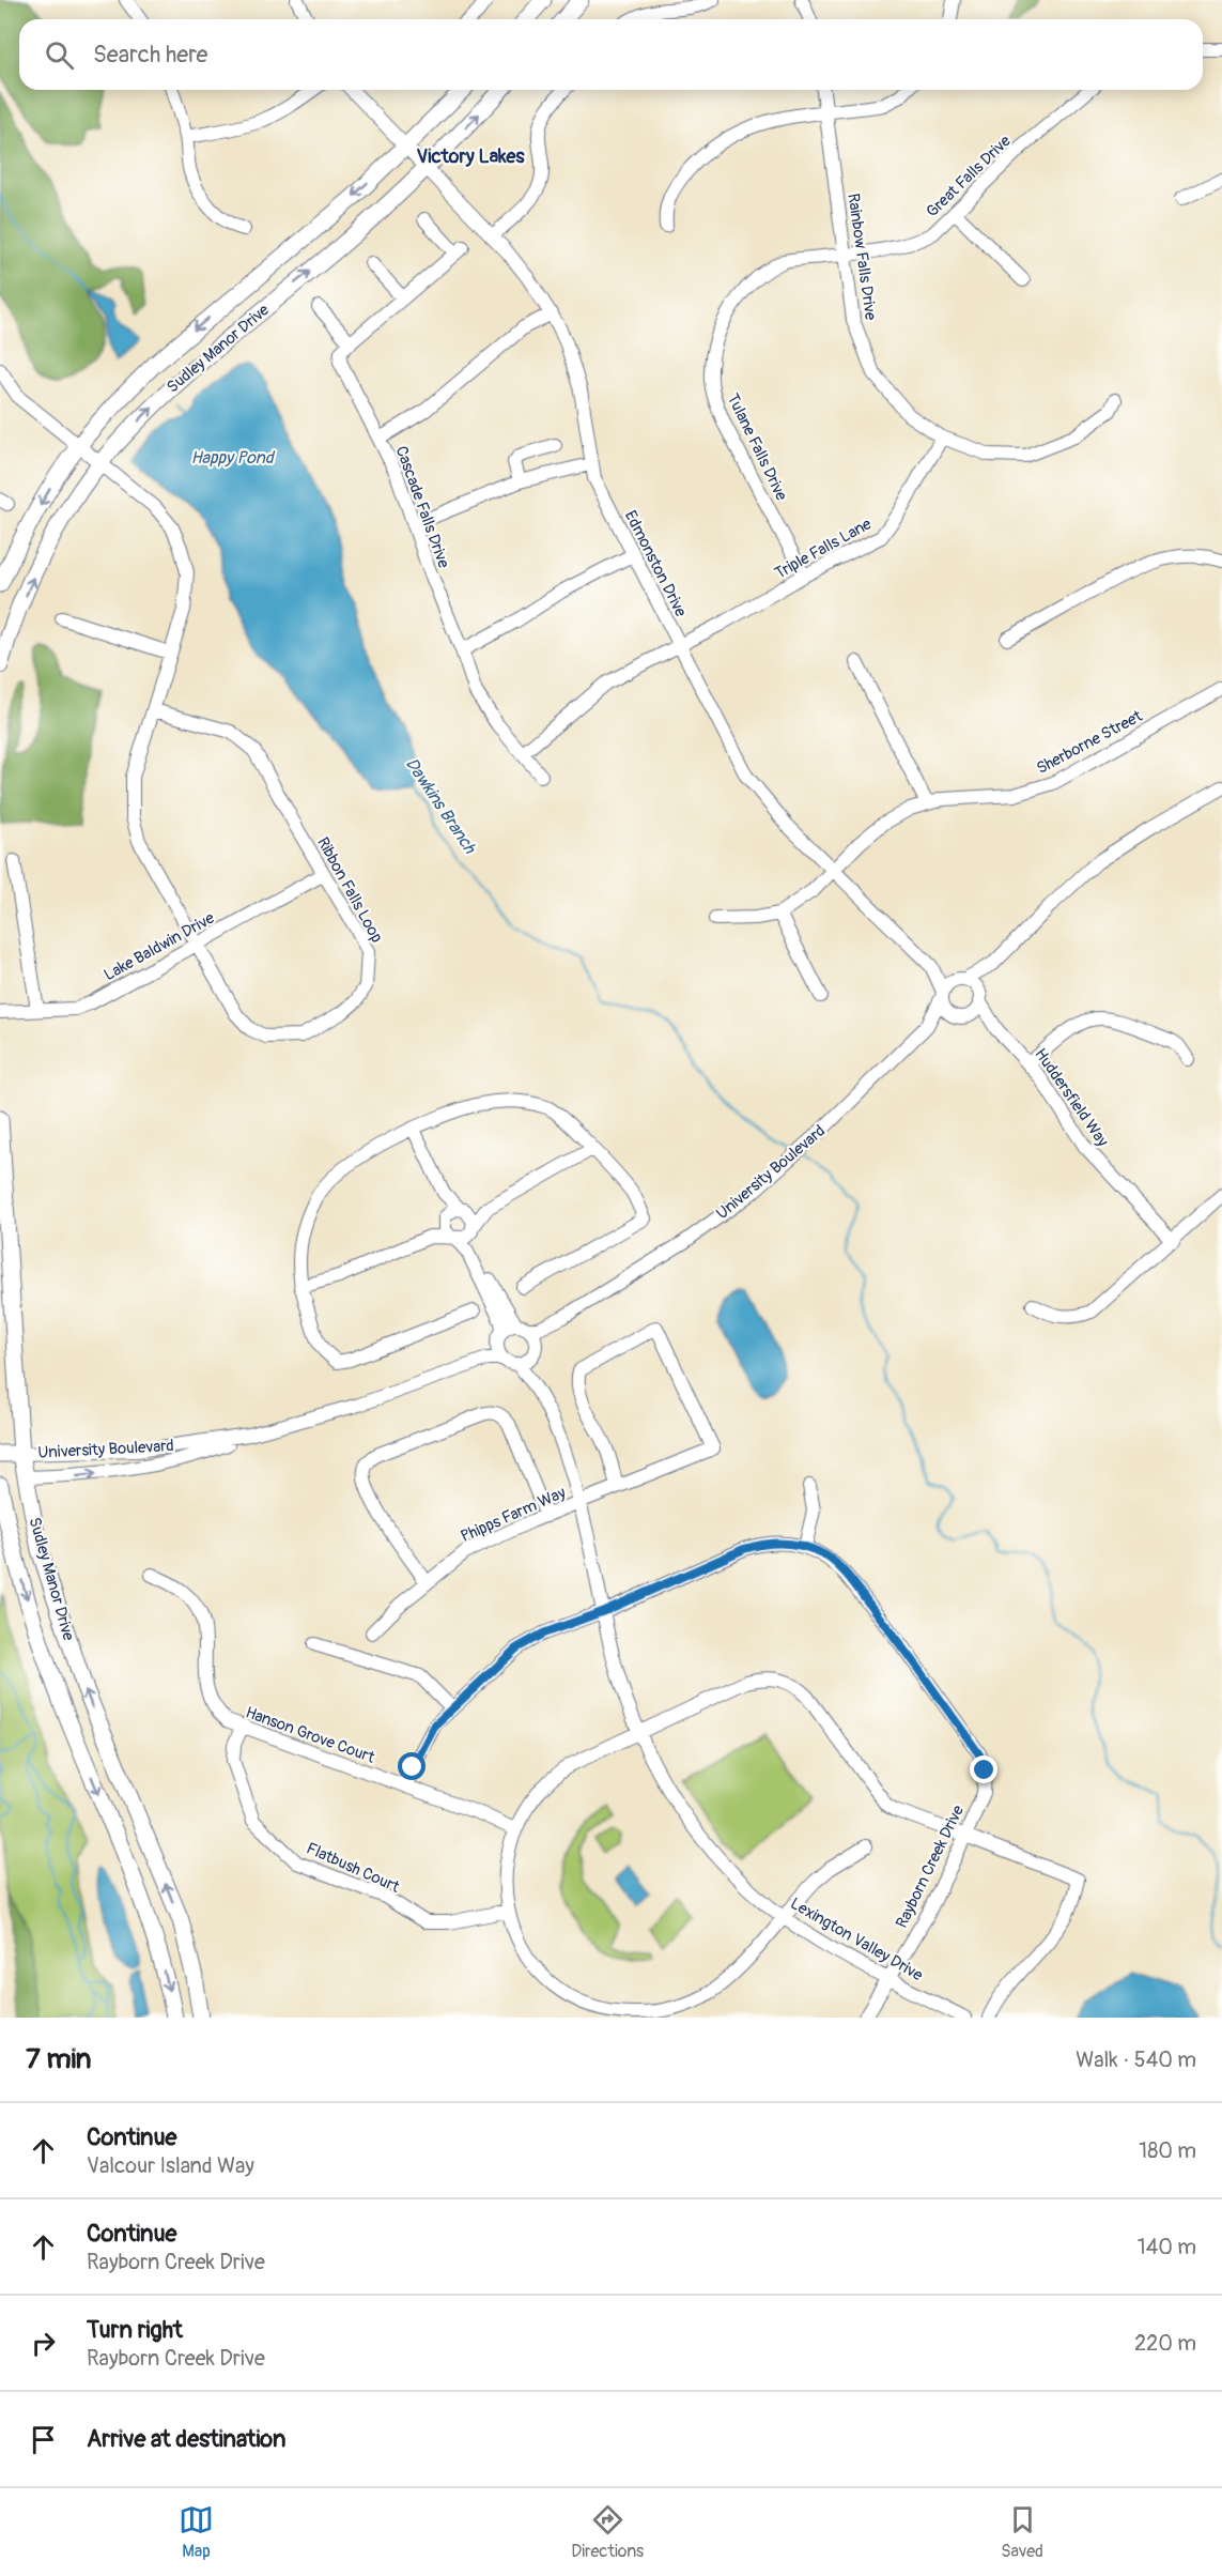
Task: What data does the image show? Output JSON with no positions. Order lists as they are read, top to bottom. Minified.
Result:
{"streets":{"main road":["Sudley Manor Drive","University Boulevard"],"street":["Great Falls Drive","Rainbow Falls Drive","Tulane Falls Drive","Cascade Falls Drive","Triple Falls Lane","Edmonston Drive","Sherborne Street","Ribbon Falls Loop","Lake Baldwin Drive","Huddersfield Way","Phipps Farm Way","Hanson Grove Court","Rayborn Creek Drive","Flatbush Court","Lexington Valley Drive"]},"crossings":[["Great Falls Drive","Rainbow Falls Drive"],["Great Falls Drive","Tulane Falls Drive"],["Rainbow Falls Drive","Tulane Falls Drive"],["Rainbow Falls Drive","Triple Falls Lane"],["Sudley Manor Drive","Edmonston Drive"],["Sudley Manor Drive","Ribbon Falls Loop"],["Sudley Manor Drive","University Boulevard"],["Tulane Falls Drive","Triple Falls Lane"],["Cascade Falls Drive","Triple Falls Lane"],["Triple Falls Lane","Edmonston Drive"],["Edmonston Drive","Sherborne Street"],["Edmonston Drive","Huddersfield Way"],["Edmonston Drive","University Boulevard"],["Ribbon Falls Loop","Lake Baldwin Drive"],["Huddersfield Way","University Boulevard"],["University Boulevard","Lexington Valley Drive"],["Phipps Farm Way","Lexington Valley Drive"],["Hanson Grove Court","Rayborn Creek Drive"],["Hanson Grove Court","Flatbush Court"],["Rayborn Creek Drive","Lexington Valley Drive"]],"districts":["Victory Lakes"],"water":["Happy Pond","Dawkins Branch"],"page":{"search":"Search here","heading":["7 min","Walk · 540 m"],"list":[["Continue","Valcour Island Way","180 m"],["Continue","Rayborn Creek Drive","140 m"],["Turn right","Rayborn Creek Drive","220 m"],"Arrive at destination"],"nav":["Map","Directions","Saved"]}}
